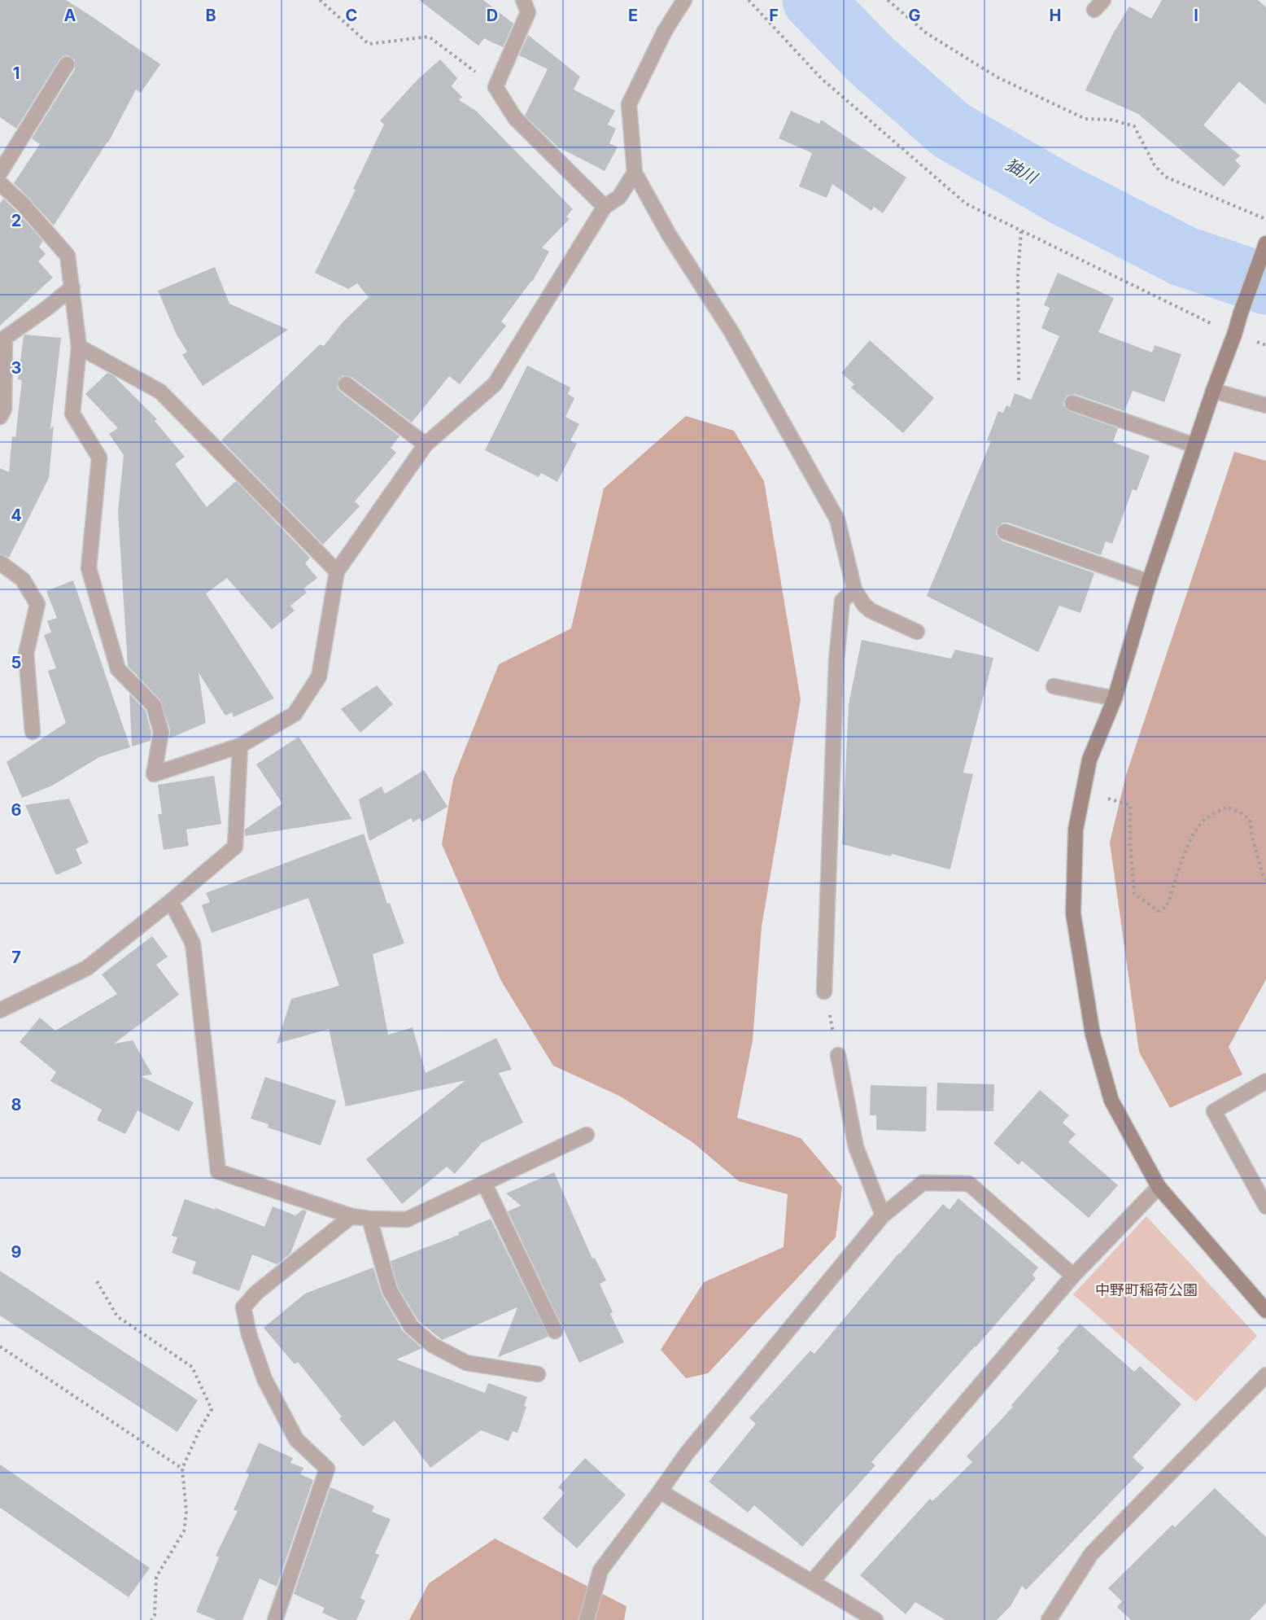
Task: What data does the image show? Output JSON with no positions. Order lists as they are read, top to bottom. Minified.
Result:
{"water":["㹨川"],"parks":["中野町稲荷公園"],"grid":{"columns":["A","B","C","D","E","F","G","H","I"],"rows":["1","2","3","4","5","6","7","8","9"]}}
